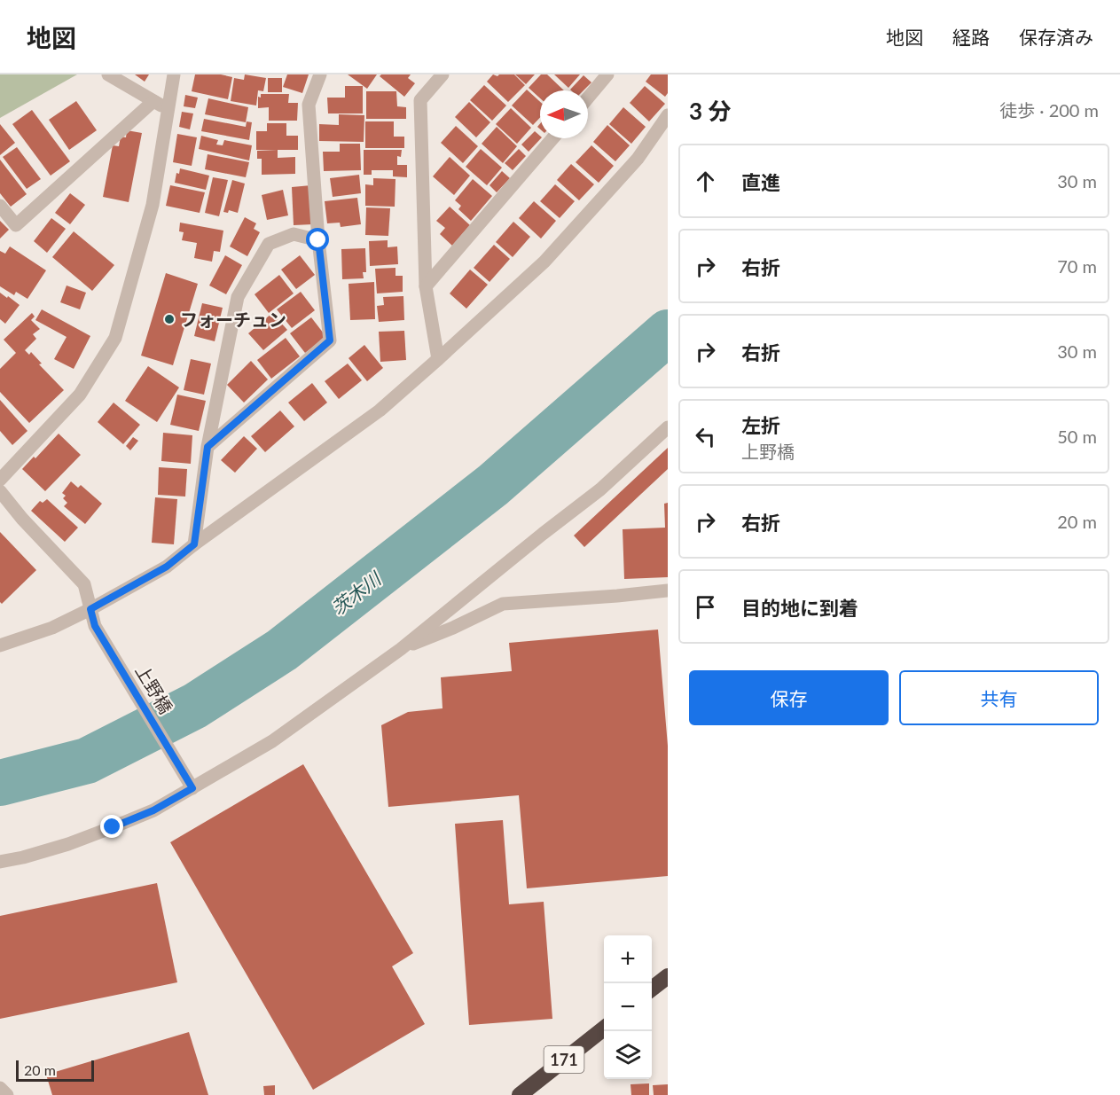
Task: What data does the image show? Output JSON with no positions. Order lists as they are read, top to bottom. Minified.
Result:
{"streets":{"highway":["171"],"street":["上野橋"]},"water":["茨木川"],"places":["フォーチュン"],"scale_bar":"20 m","north":"left","page":{"header":"地図","nav":["地図","経路","保存済み"],"heading":["3 分","徒歩 · 200 m"],"list":[["直進","30 m"],["右折","70 m"],["右折","30 m"],["左折","上野橋","50 m"],["右折","20 m"],"目的地に到着"],"buttons":["保存","共有"],"map_buttons":["+","−"],"scale":"20 m"}}
